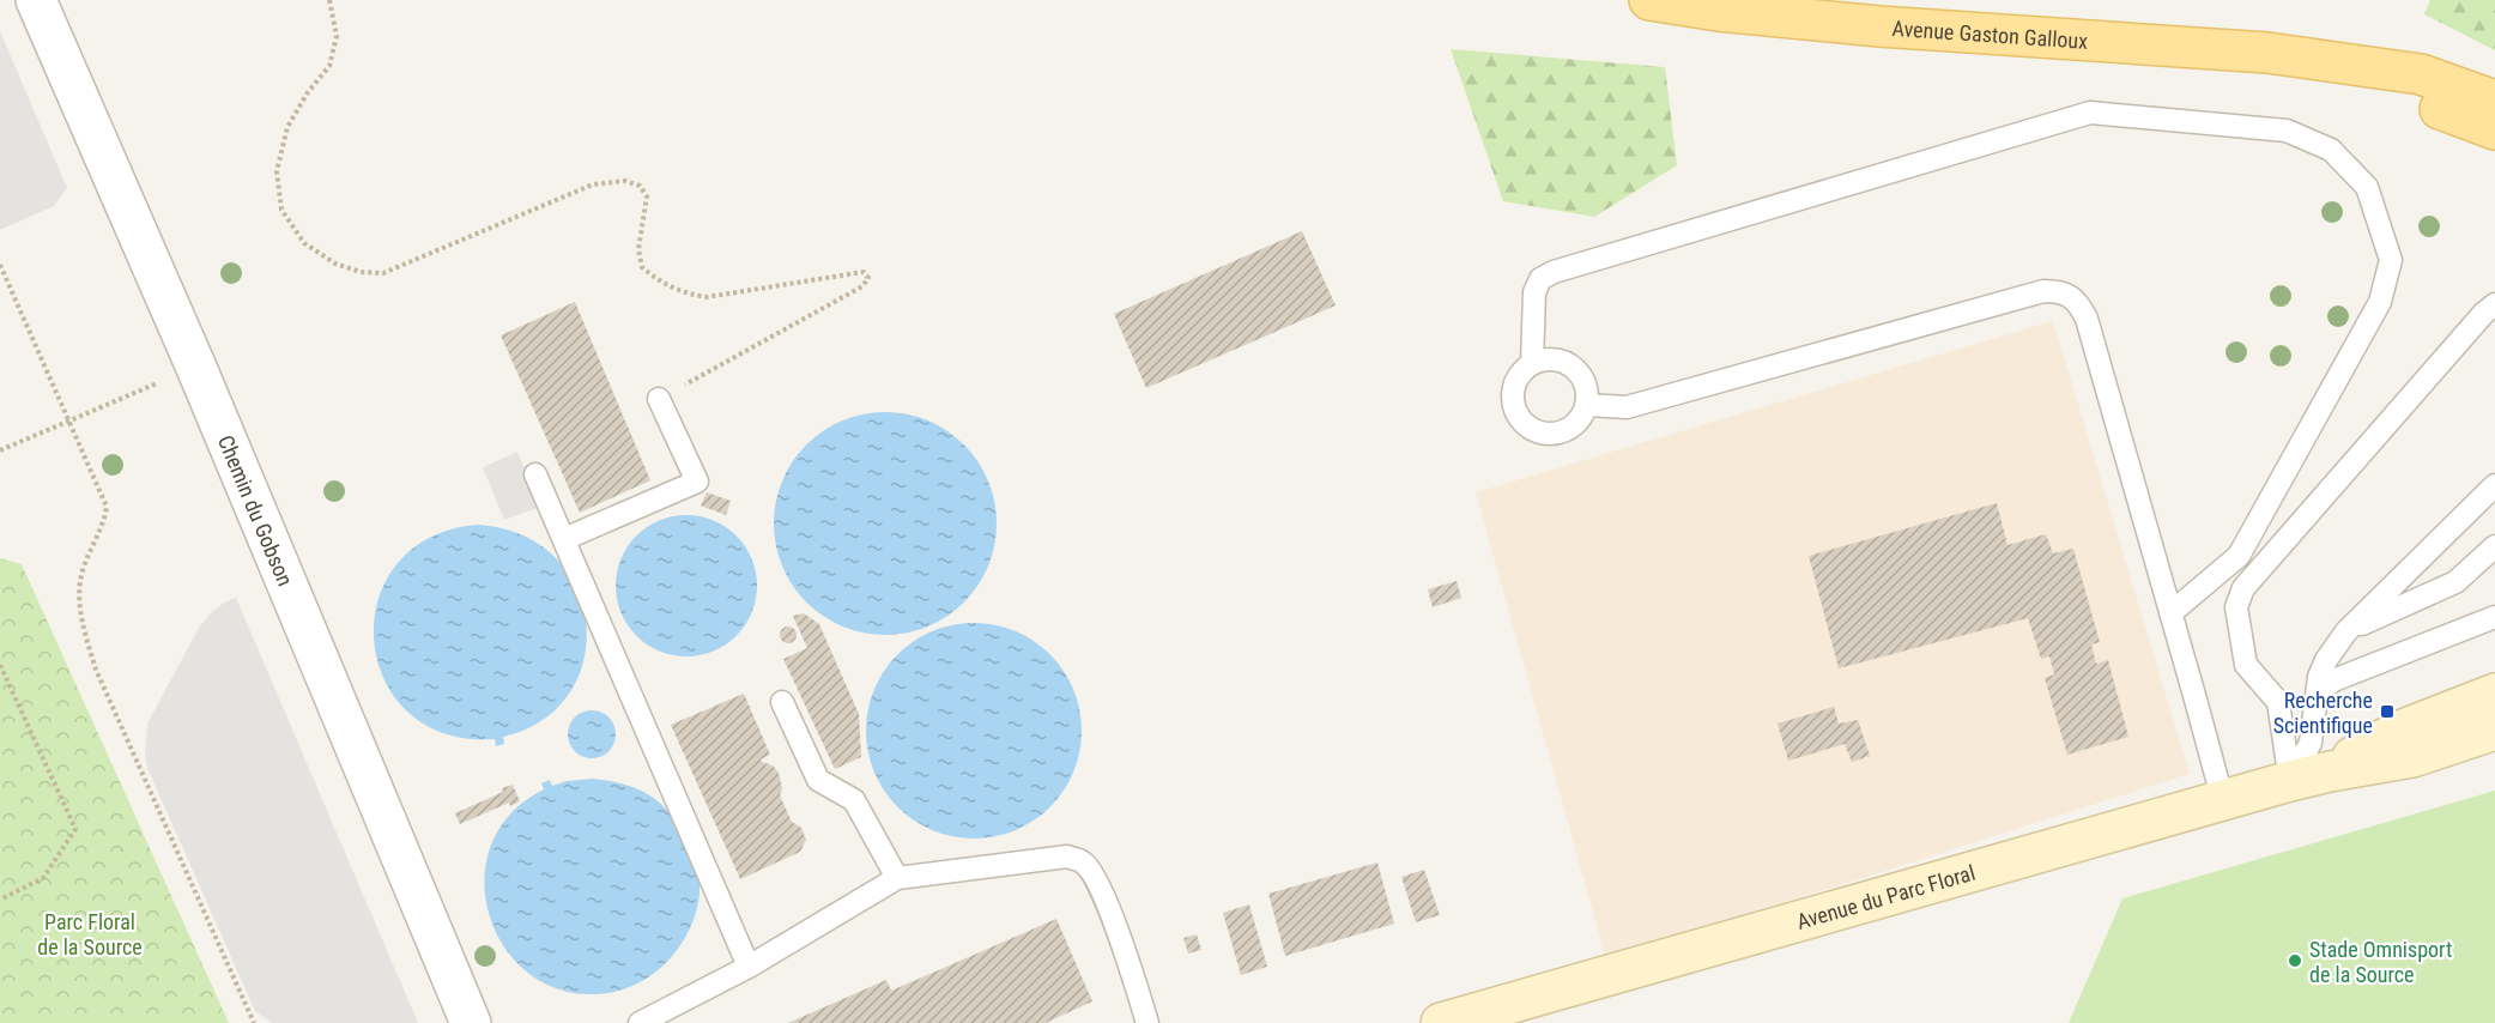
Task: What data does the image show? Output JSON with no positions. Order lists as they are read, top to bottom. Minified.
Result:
{"streets":{"main road":["Avenue Gaston Galloux","Avenue du Parc Floral"],"street":["Chemin du Gobson"]},"parks":["Parc Floral de la Source"],"places":{"transit":["Recherche Scientifique"],"other":["Stade Omnisport de la Source"]}}
